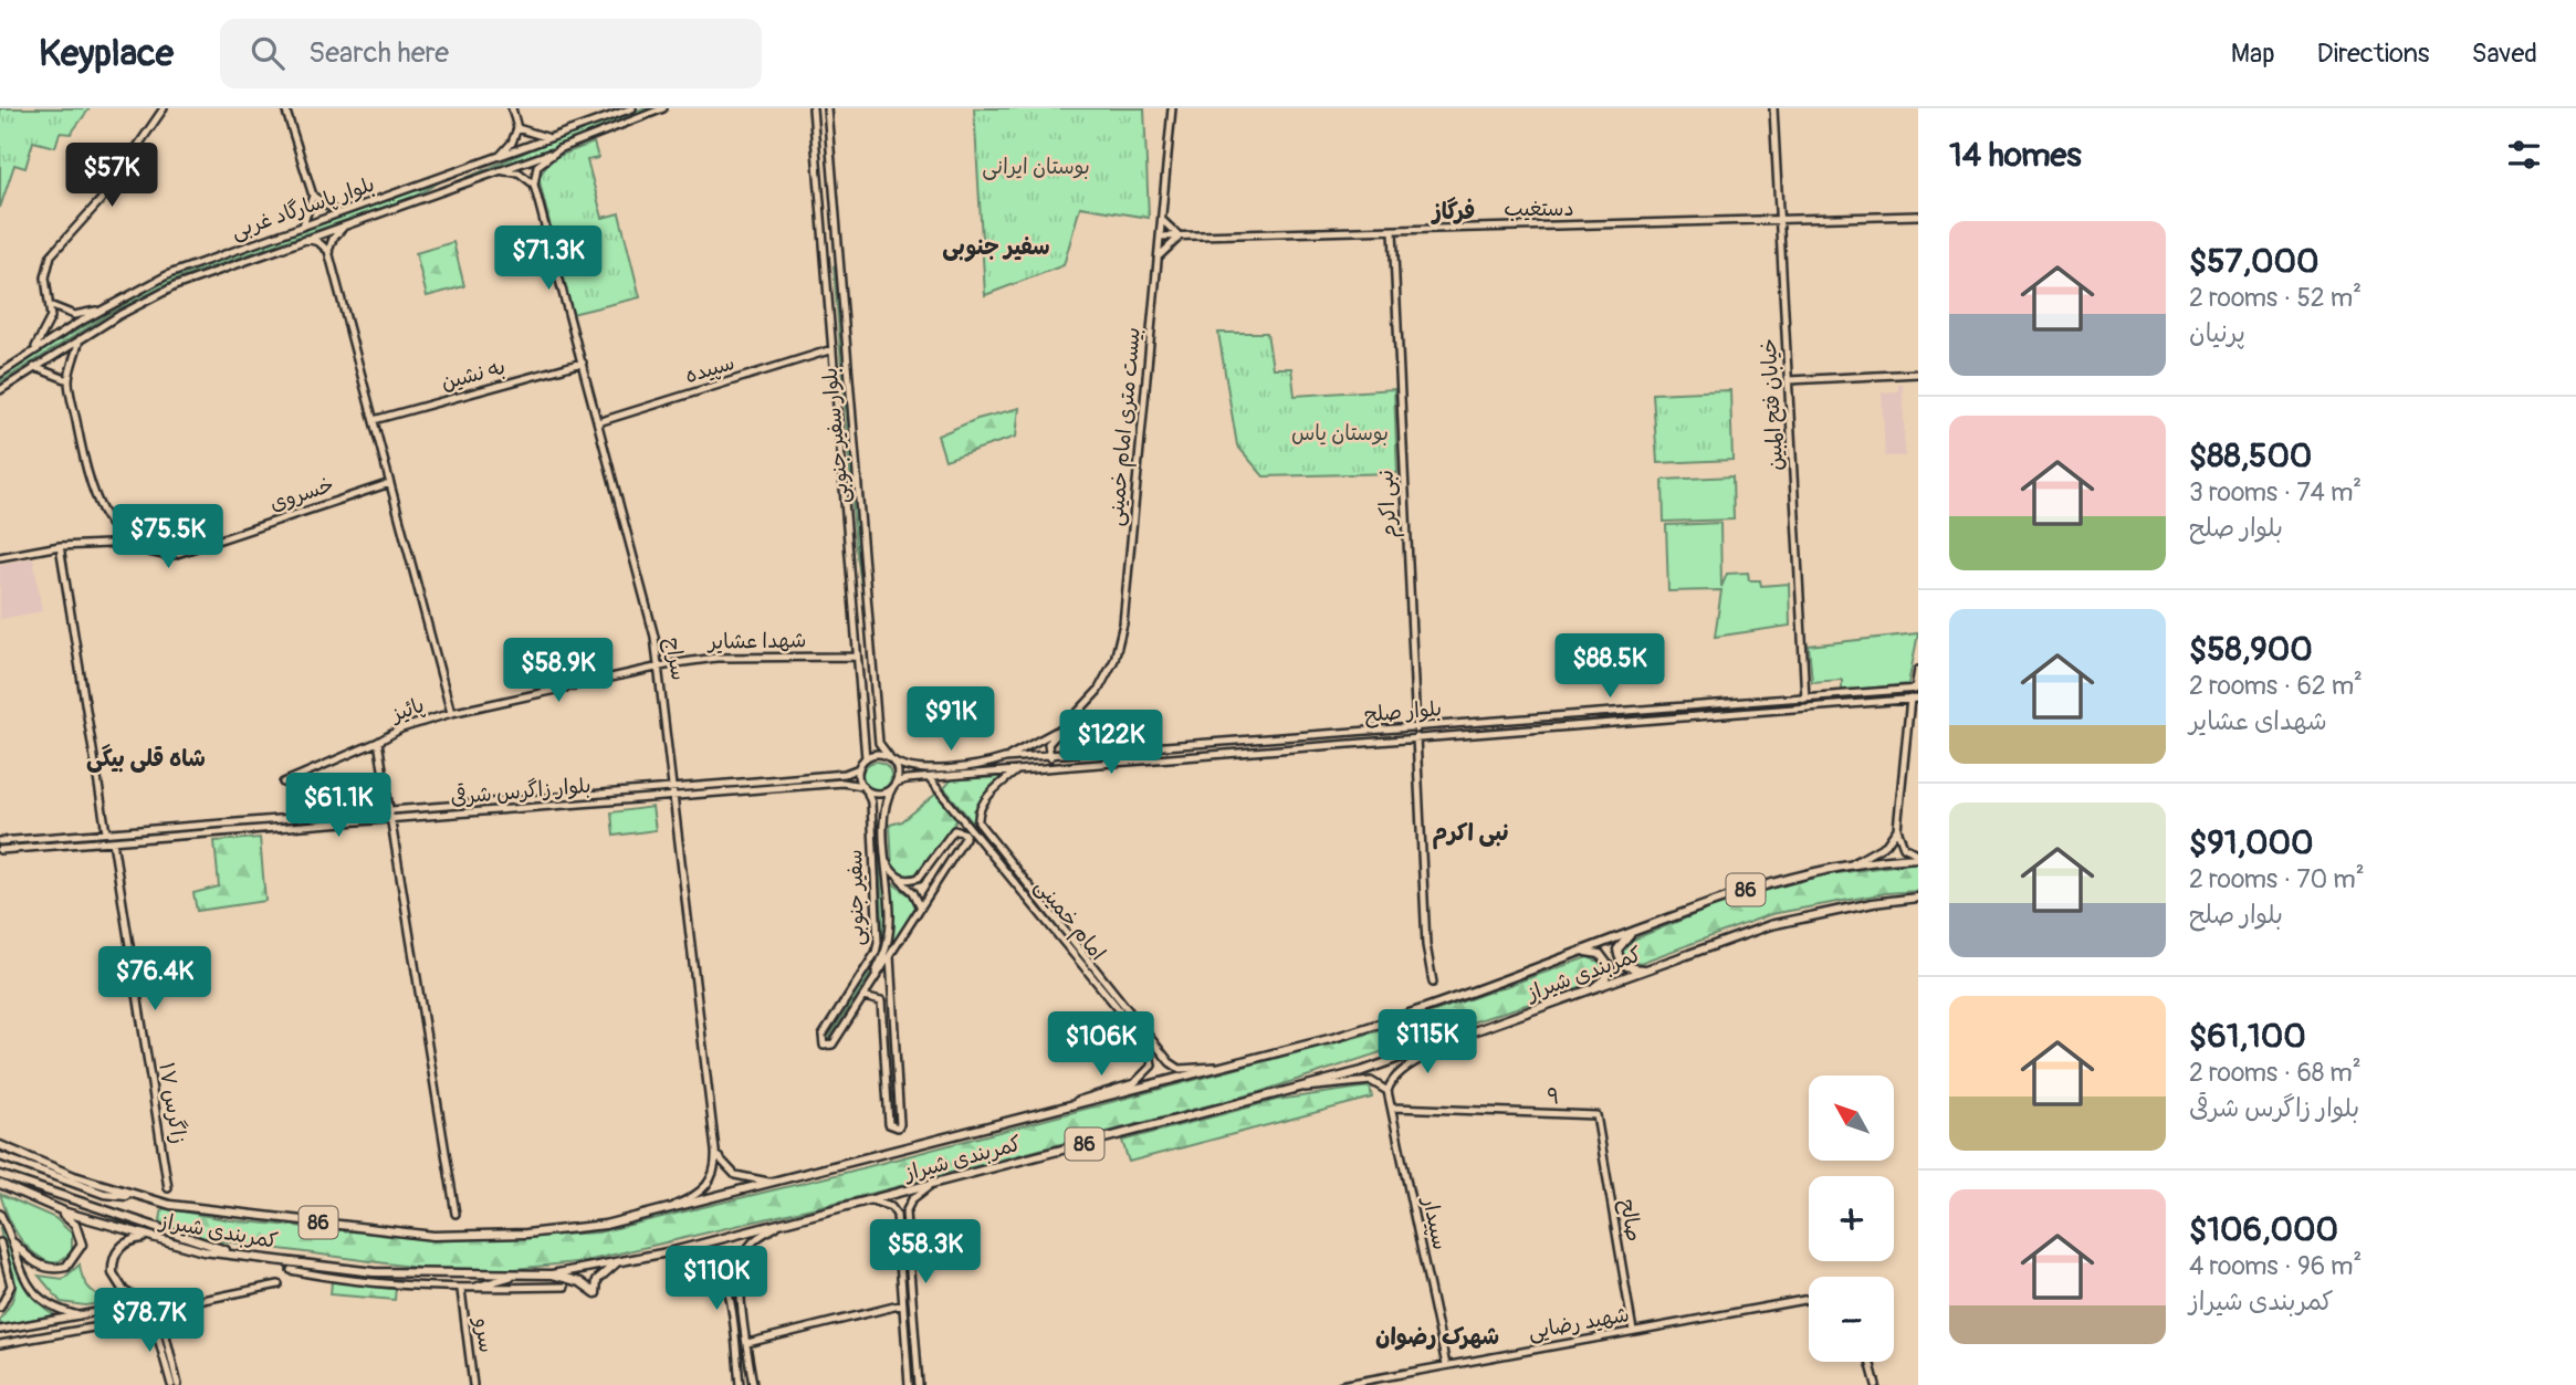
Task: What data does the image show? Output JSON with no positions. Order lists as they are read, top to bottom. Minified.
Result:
{"streets":{"highway":["86","کمربندی شیراز"],"street":["بلوار پاسارگاد غربی","دستغیب","سپیده","به نشین","خیابان فتح المبین","بیست متری امام خمینی","بلوار سفیر جنوبی","خسروى","نبی اکرم","شهدا عشایر","سراج","پائیز","بلوار صلح","بلوار زاگرس شرقی","سفیر جنوبی","امام خمینی","۹","زاگرس ۱۷","صالح","سپیدار","شهید رضایی","سرو"]},"crossings":[["دستغیب","خیابان فتح المبین"],["دستغیب","بیست متری امام خمینی"],["دستغیب","نبی اکرم"],["سپیده","بلوار سفیر جنوبی"],["سپیده","سراج"],["به نشین","سراج"],["به نشین","پائیز"],["خیابان فتح المبین","بلوار صلح"],["بلوار سفیر جنوبی","شهدا عشایر"],["بلوار سفیر جنوبی","بلوار صلح"],["بلوار سفیر جنوبی","بلوار زاگرس شرقی"],["بلوار سفیر جنوبی","سفیر جنوبی"],["خسروى","پائیز"],["نبی اکرم","بلوار صلح"],["شهدا عشایر","سراج"],["شهدا عشایر","پائیز"],["سراج","بلوار زاگرس شرقی"],["پائیز","بلوار زاگرس شرقی"],["بلوار صلح","بلوار زاگرس شرقی"],["بلوار صلح","سفیر جنوبی"],["بلوار صلح","امام خمینی"],["بلوار زاگرس شرقی","سفیر جنوبی"],["بلوار زاگرس شرقی","زاگرس ۱۷"],["۹","صالح"],["۹","سپیدار"],["صالح","شهید رضایی"],["سپیدار","شهید رضایی"]],"districts":["فرگاز","سفیر جنوبی","شاه قلی بیگی","نبی اکرم","شهرک رضوان"],"parks":["بوستان ایرانی","بوستان یاس"],"north":"top left","page":{"header":"Keyplace","search":"Search here","nav":["Map","Directions","Saved"],"heading":"14 homes","price":["$57K","$71.3K","$75.5K","$88.5K","$58.9K","$91K","$122K","$61.1K","$76.4K","$115K","$106K","$58.3K","$110K","$78.7K"],"list":[{"name":"$57,000","note":"2 rooms · 52 m² · پرنیان"},{"name":"$88,500","note":"3 rooms · 74 m² · بلوار صلح"},{"name":"$58,900","note":"2 rooms · 62 m² · شهدای عشایر"},{"name":"$91,000","note":"2 rooms · 70 m² · بلوار صلح"},{"name":"$61,100","note":"2 rooms · 68 m² · بلوار زاگرس شرقی"},{"name":"$106,000","note":"4 rooms · 96 m² · کمربندی شیراز"}],"map_buttons":["+","−"]}}
